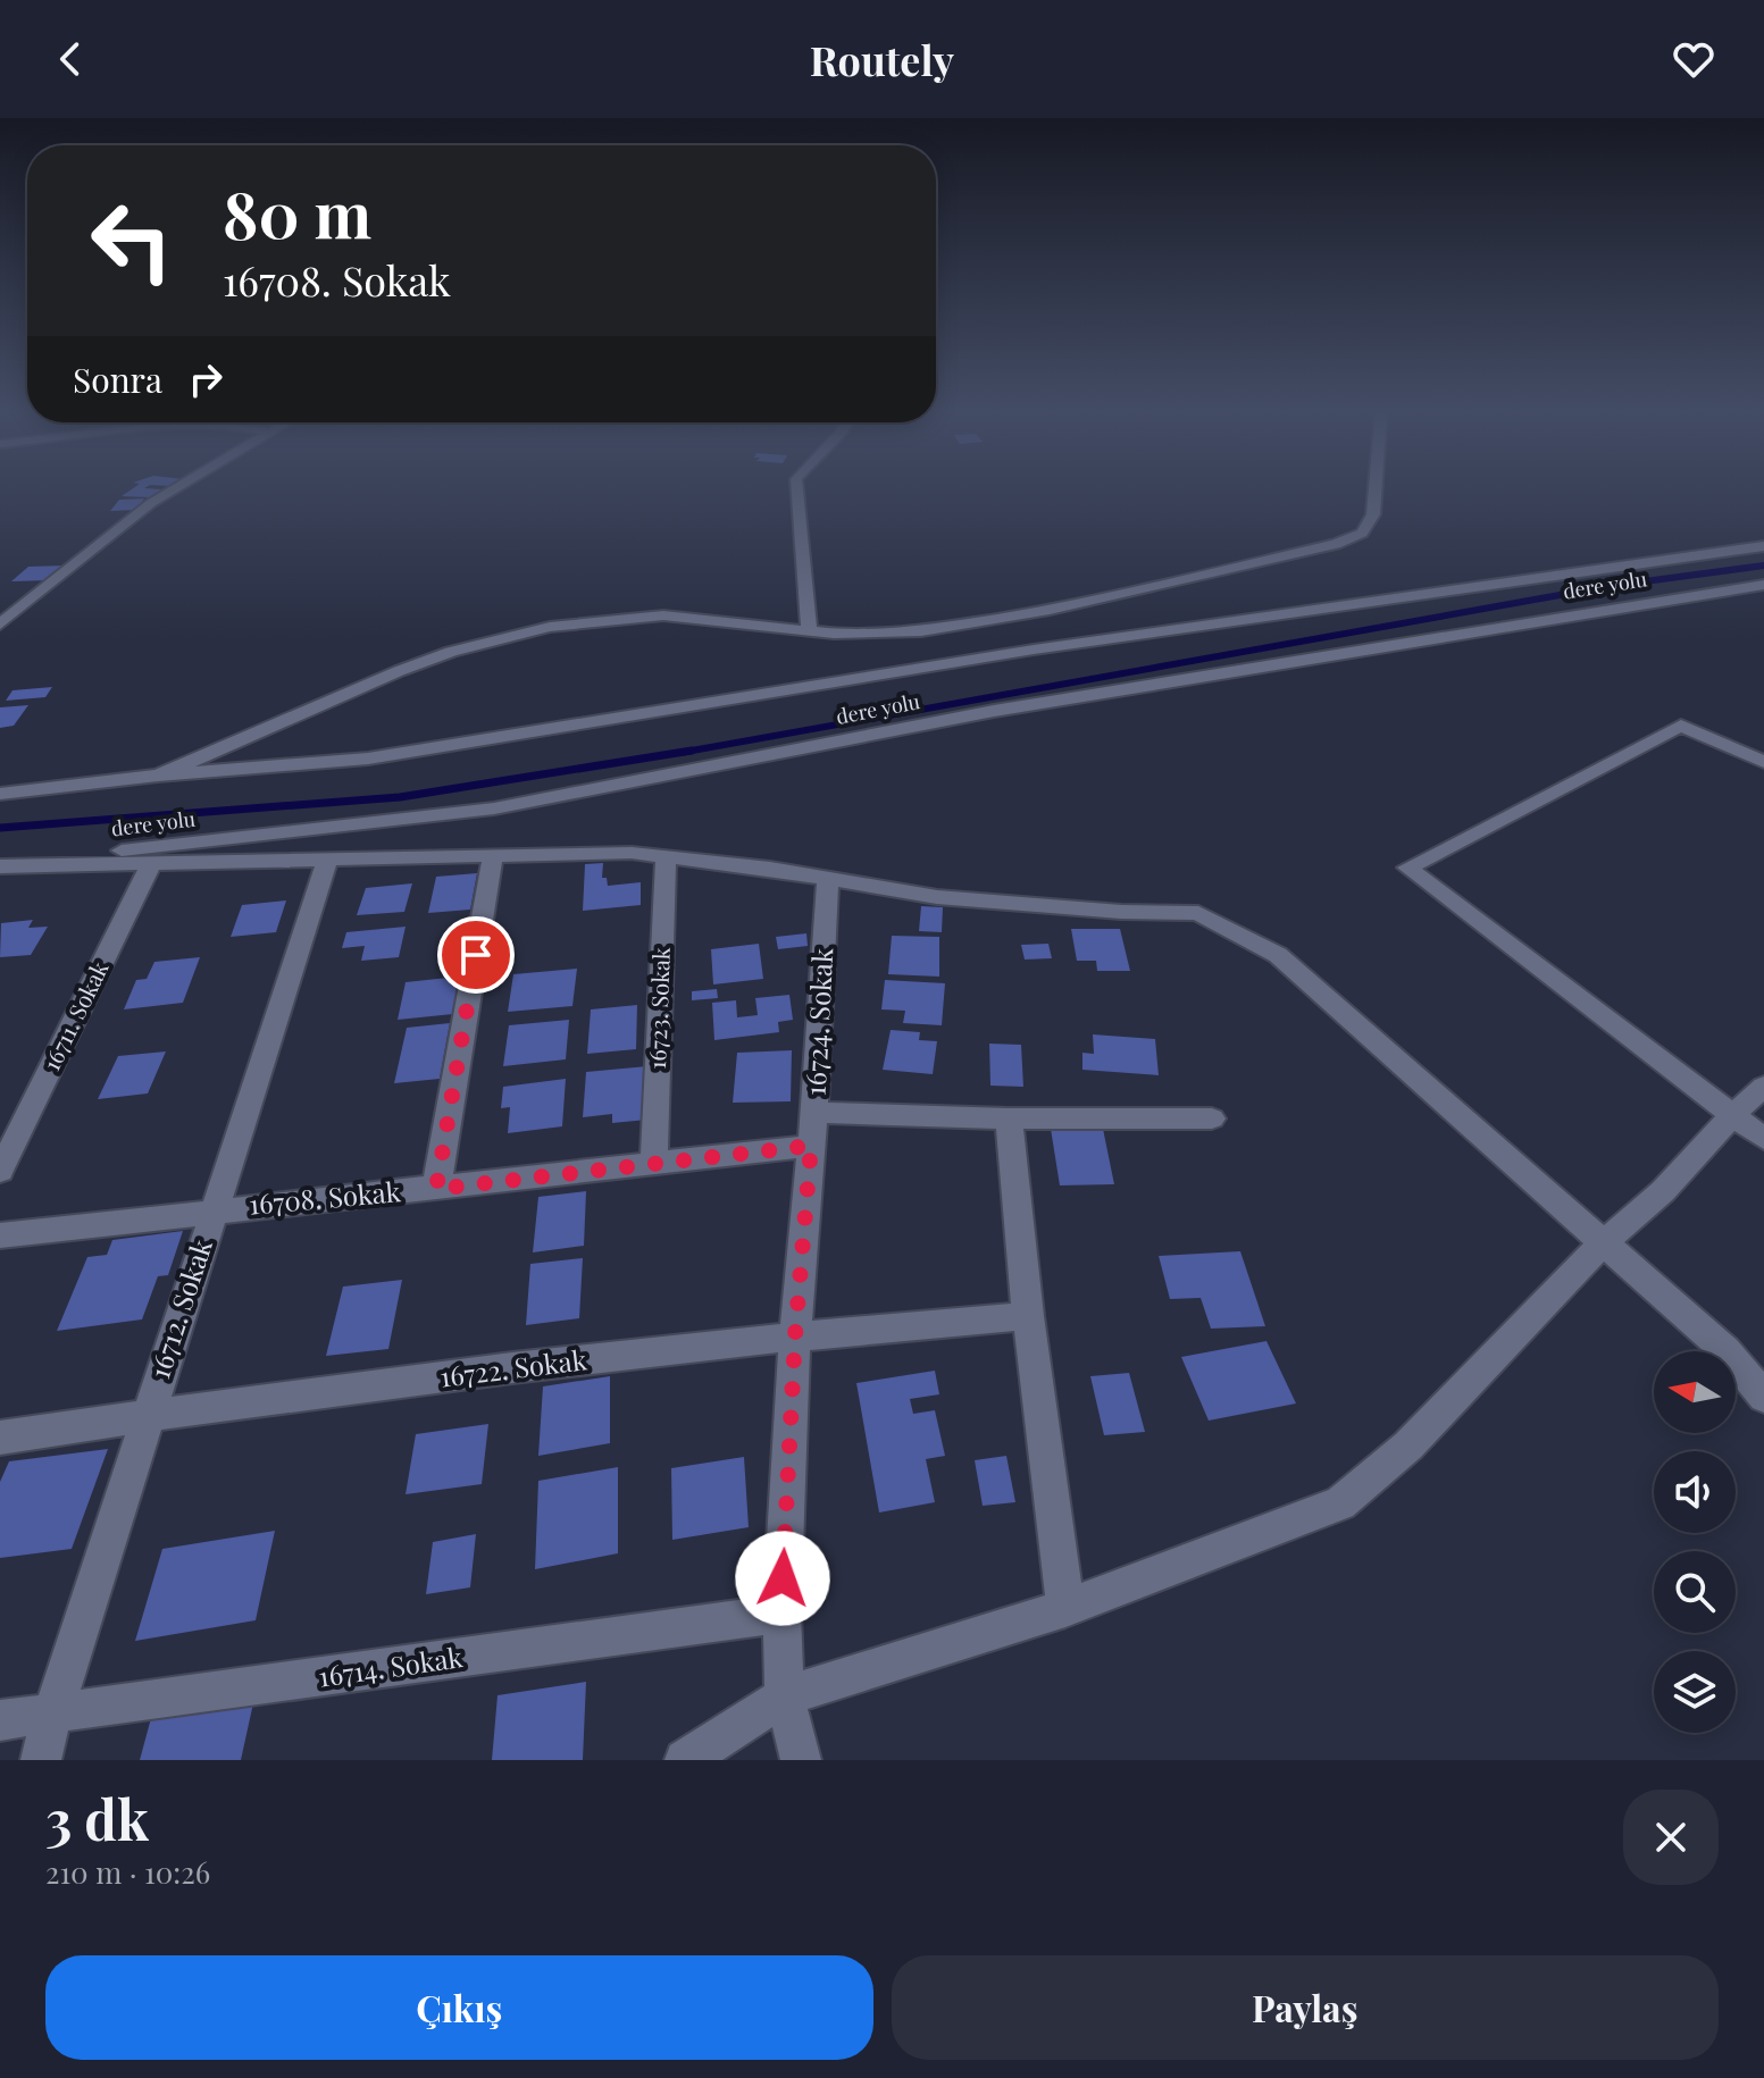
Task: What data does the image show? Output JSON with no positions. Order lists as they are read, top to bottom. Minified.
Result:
{"streets":{"street":["dere yolu","16723. Sokak","16711. Sokak","16724. Sokak","16708. Sokak","16712. Sokak","16722. Sokak","16714. Sokak"]},"crossings":[["16723. Sokak","16708. Sokak"],["16724. Sokak","16708. Sokak"],["16724. Sokak","16722. Sokak"],["16724. Sokak","16714. Sokak"],["16708. Sokak","16712. Sokak"],["16712. Sokak","16722. Sokak"],["16712. Sokak","16714. Sokak"]],"north":"left","page":{"header":"Routely","turn":["80 m","16708. Sokak"],"then":"Sonra","heading":["3 dk","210 m · 10:26"],"buttons":["Çıkış","Paylaş"]}}
